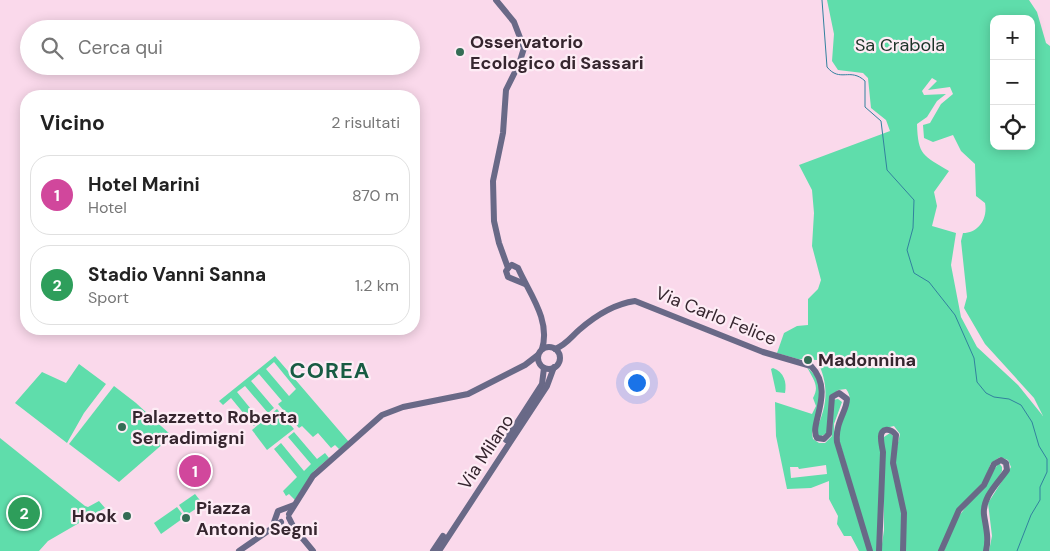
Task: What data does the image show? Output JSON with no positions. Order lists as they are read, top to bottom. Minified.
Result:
{"streets":{"main road":["Via Carlo Felice","Via Milano"]},"crossings":[["Via Carlo Felice","Via Milano"]],"districts":["COREA"],"parks":["Sa Crabola"],"places":["Osservatorio Ecologico di Sassari","Madonnina","Palazzetto Roberta Serradimigni","Hook","Piazza Antonio Segni"],"page":{"map_buttons":["+","−"],"search":"Cerca qui","heading":["Vicino","2 risultati"],"list":[{"mark":"1","name":"Hotel Marini","note":"Hotel","value":"870 m"},{"mark":"2","name":"Stadio Vanni Sanna","note":"Sport","value":"1.2 km"}],"pins":["1","2"]}}
